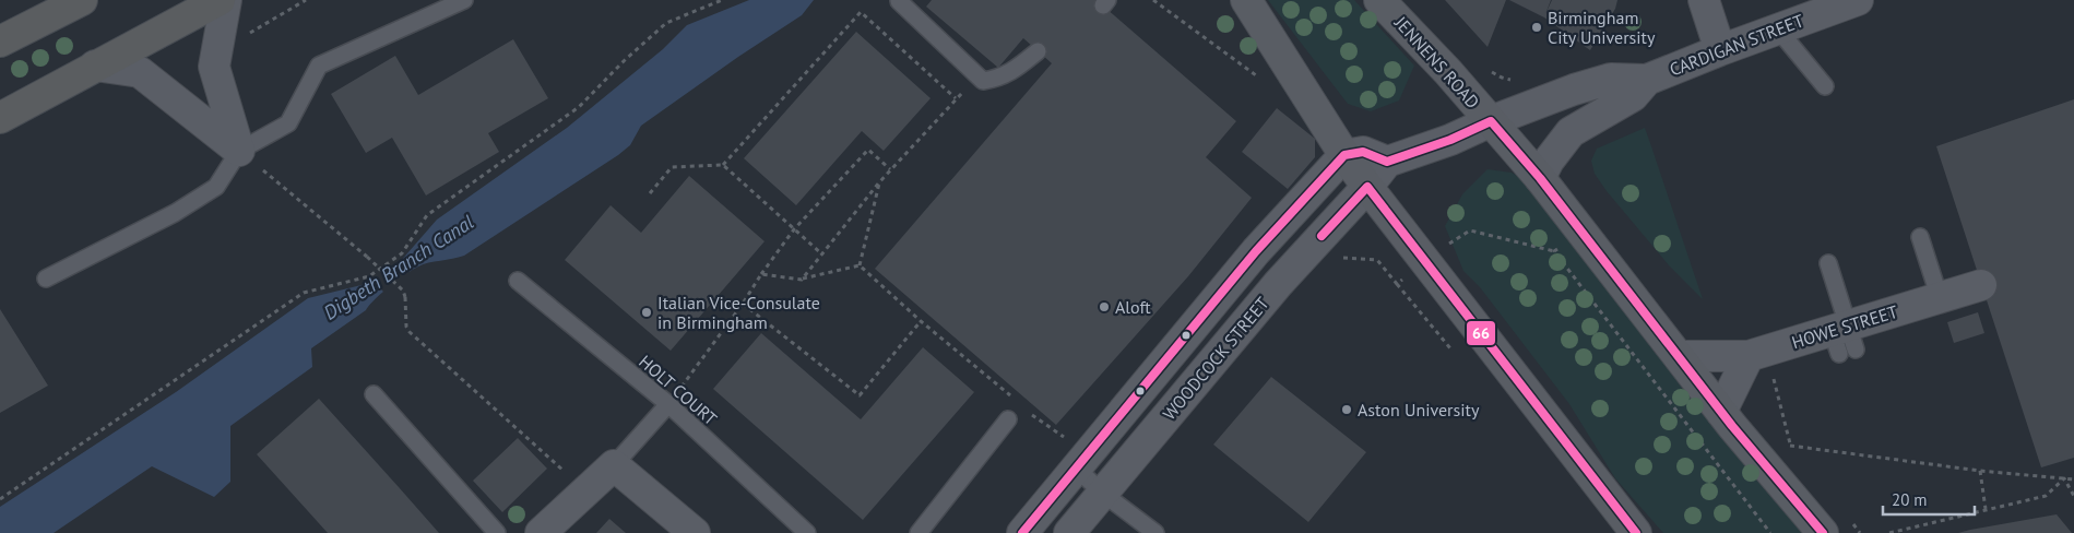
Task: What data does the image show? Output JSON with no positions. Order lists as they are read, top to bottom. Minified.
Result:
{"streets":{"main road":["JENNENS ROAD"],"street":["CARDIGAN STREET","HOWE STREET","WOODCOCK STREET"],"lane":["HOLT COURT"]},"crossings":[["CARDIGAN STREET","JENNENS ROAD"],["CARDIGAN STREET","WOODCOCK STREET"],["JENNENS ROAD","HOWE STREET"]],"water":["Digbeth Branch Canal"],"places":["Birmingham City University","Aloft","Italian Vice-Consulate in Birmingham","Aston University"],"lines":["transit line 66"],"scale_bar":"20 m"}
